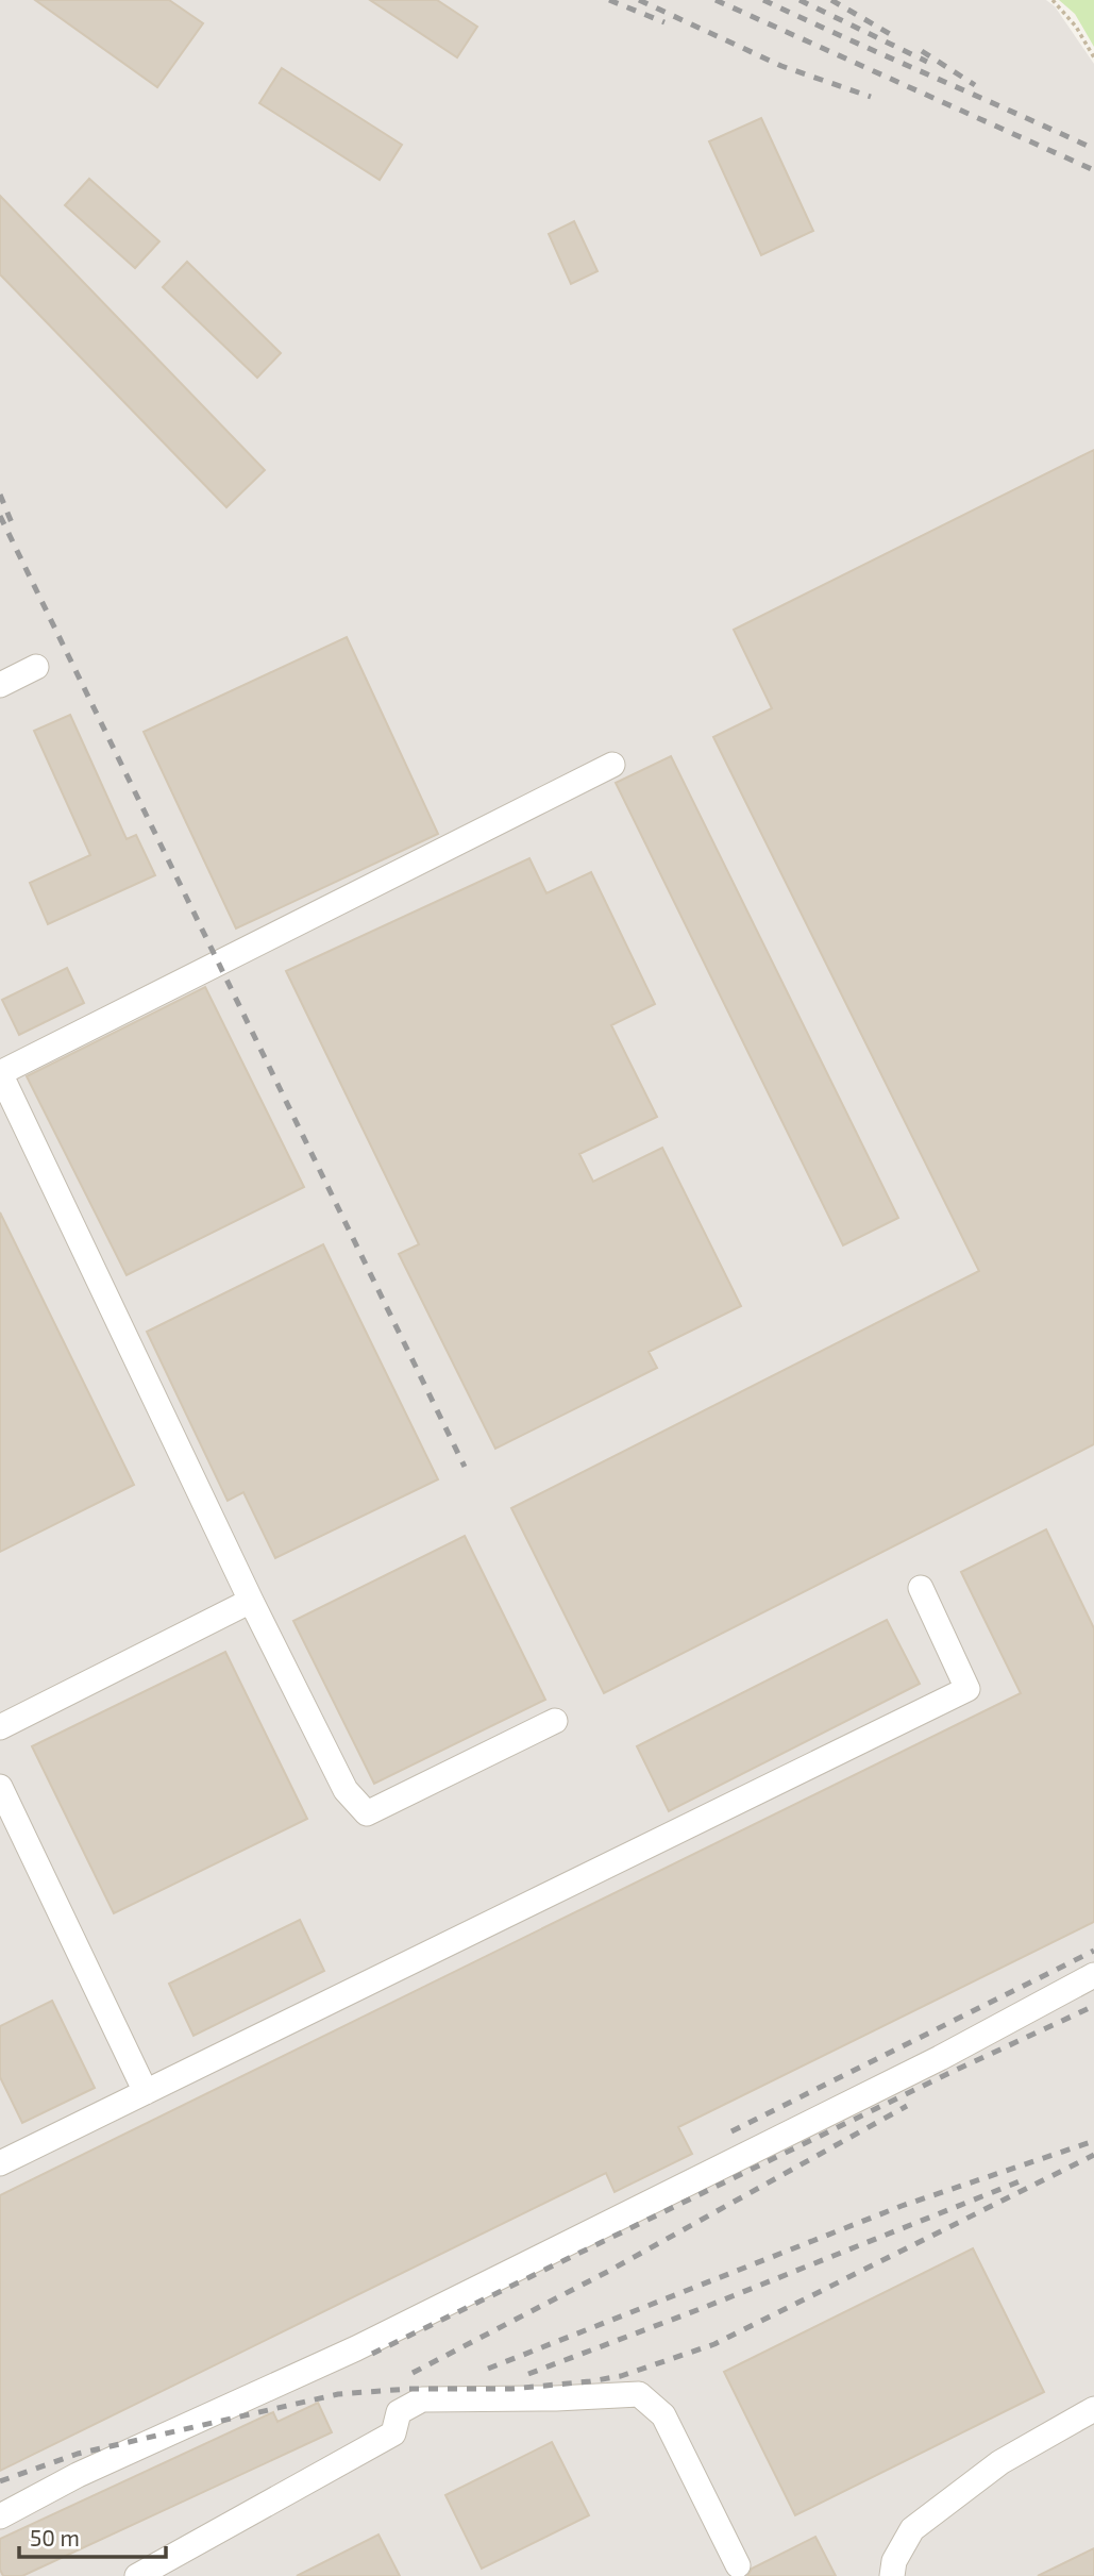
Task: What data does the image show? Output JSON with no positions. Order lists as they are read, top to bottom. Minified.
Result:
{"scale_bar":"50 m"}
